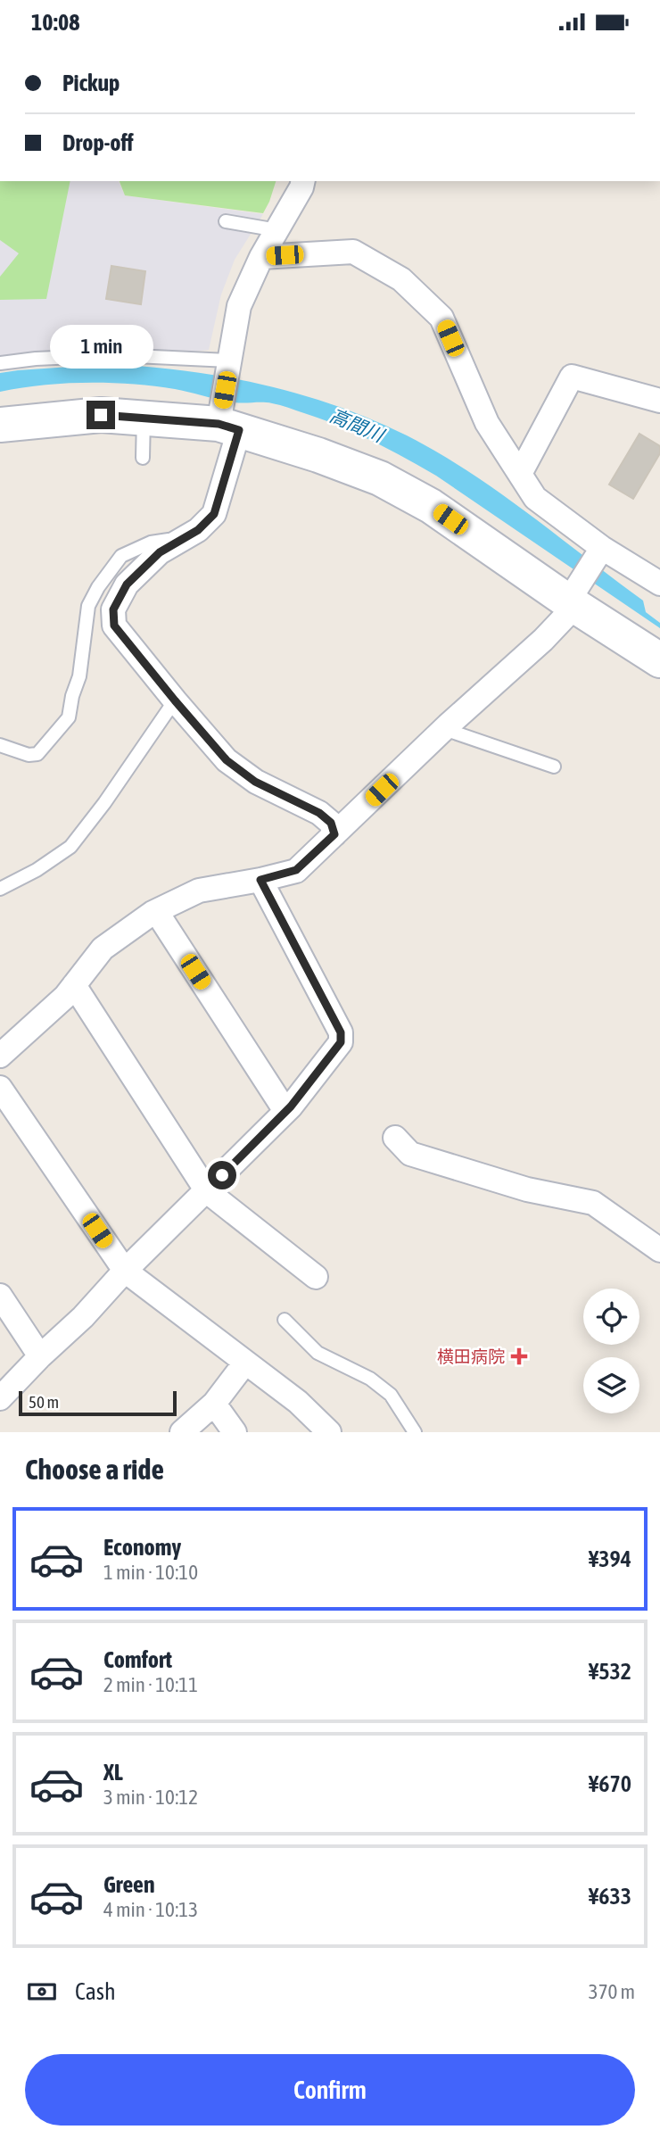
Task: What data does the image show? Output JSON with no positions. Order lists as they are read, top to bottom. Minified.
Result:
{"water":["高間川"],"places":{"health":["横田病院"]},"scale_bar":"50 m","page":{"status":"10:08","banner":["Pickup","Drop-off"],"bubble":"1 min","scale":"50 m","heading":"Choose a ride","list":[{"name":"Economy","note":"1 min · 10:10","value":"¥394"},{"name":"Comfort","note":"2 min · 10:11","value":"¥532"},{"name":"XL","note":"3 min · 10:12","value":"¥670"},{"name":"Green","note":"4 min · 10:13","value":"¥633"}],"pay":["Cash","370 m"],"buttons":"Confirm"}}
